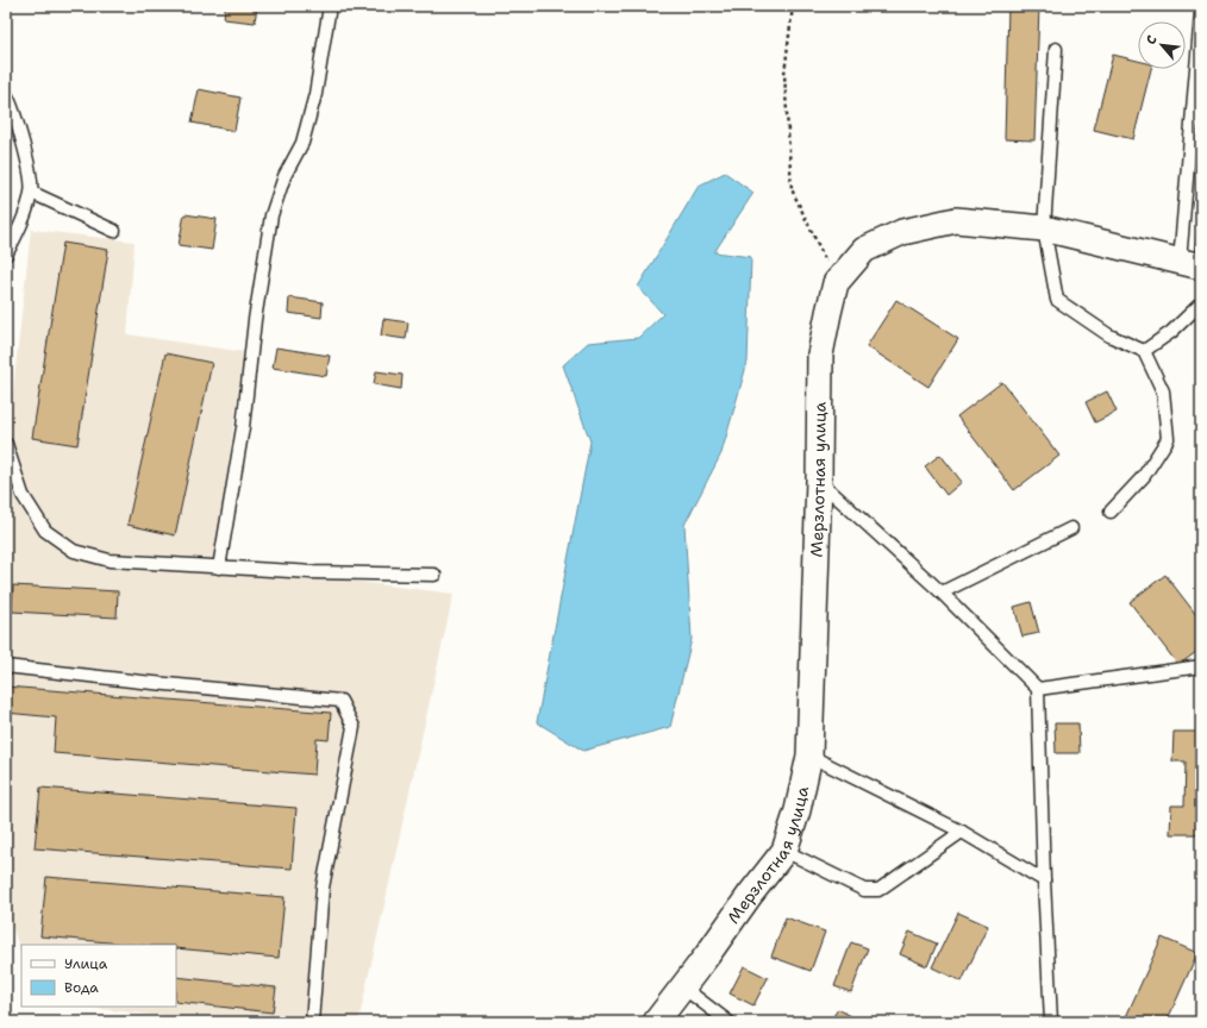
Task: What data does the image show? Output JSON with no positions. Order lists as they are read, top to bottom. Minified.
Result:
{"streets":{"street":["Мерзлотная улица"]},"legend":["Улица","Вода"],"north":"top left"}
